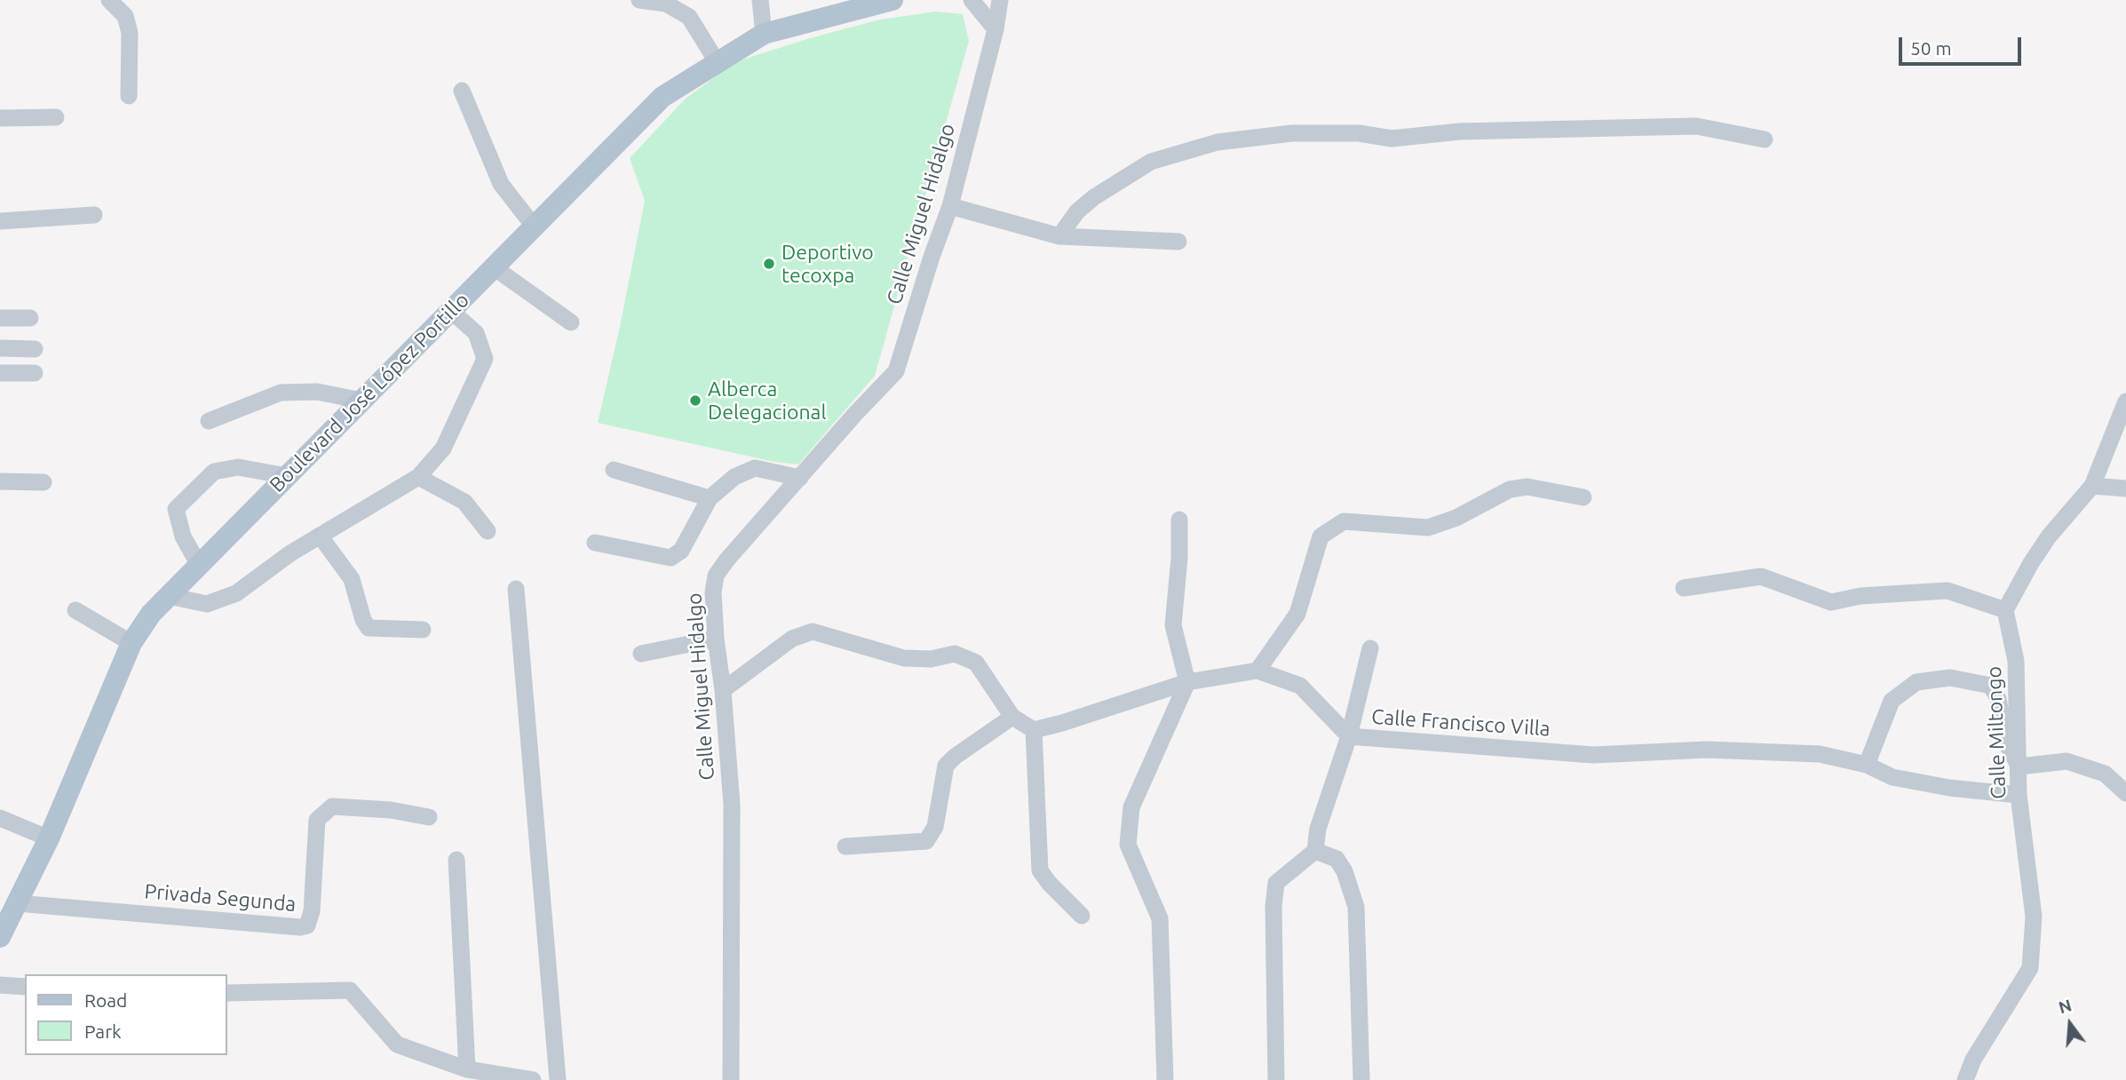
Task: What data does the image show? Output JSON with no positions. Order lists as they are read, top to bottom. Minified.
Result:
{"streets":{"main road":["Boulevard José López Portillo"],"street":["Calle Miguel Hidalgo","Calle Francisco Villa","Calle Miltongo","Privada Segunda"]},"crossings":[["Boulevard José López Portillo","Privada Segunda"],["Calle Francisco Villa","Calle Miltongo"]],"places":["Deportivo tecoxpa","Alberca Delegacional"],"legend":["Road","Park"],"scale_bar":"50 m","north":"top"}
